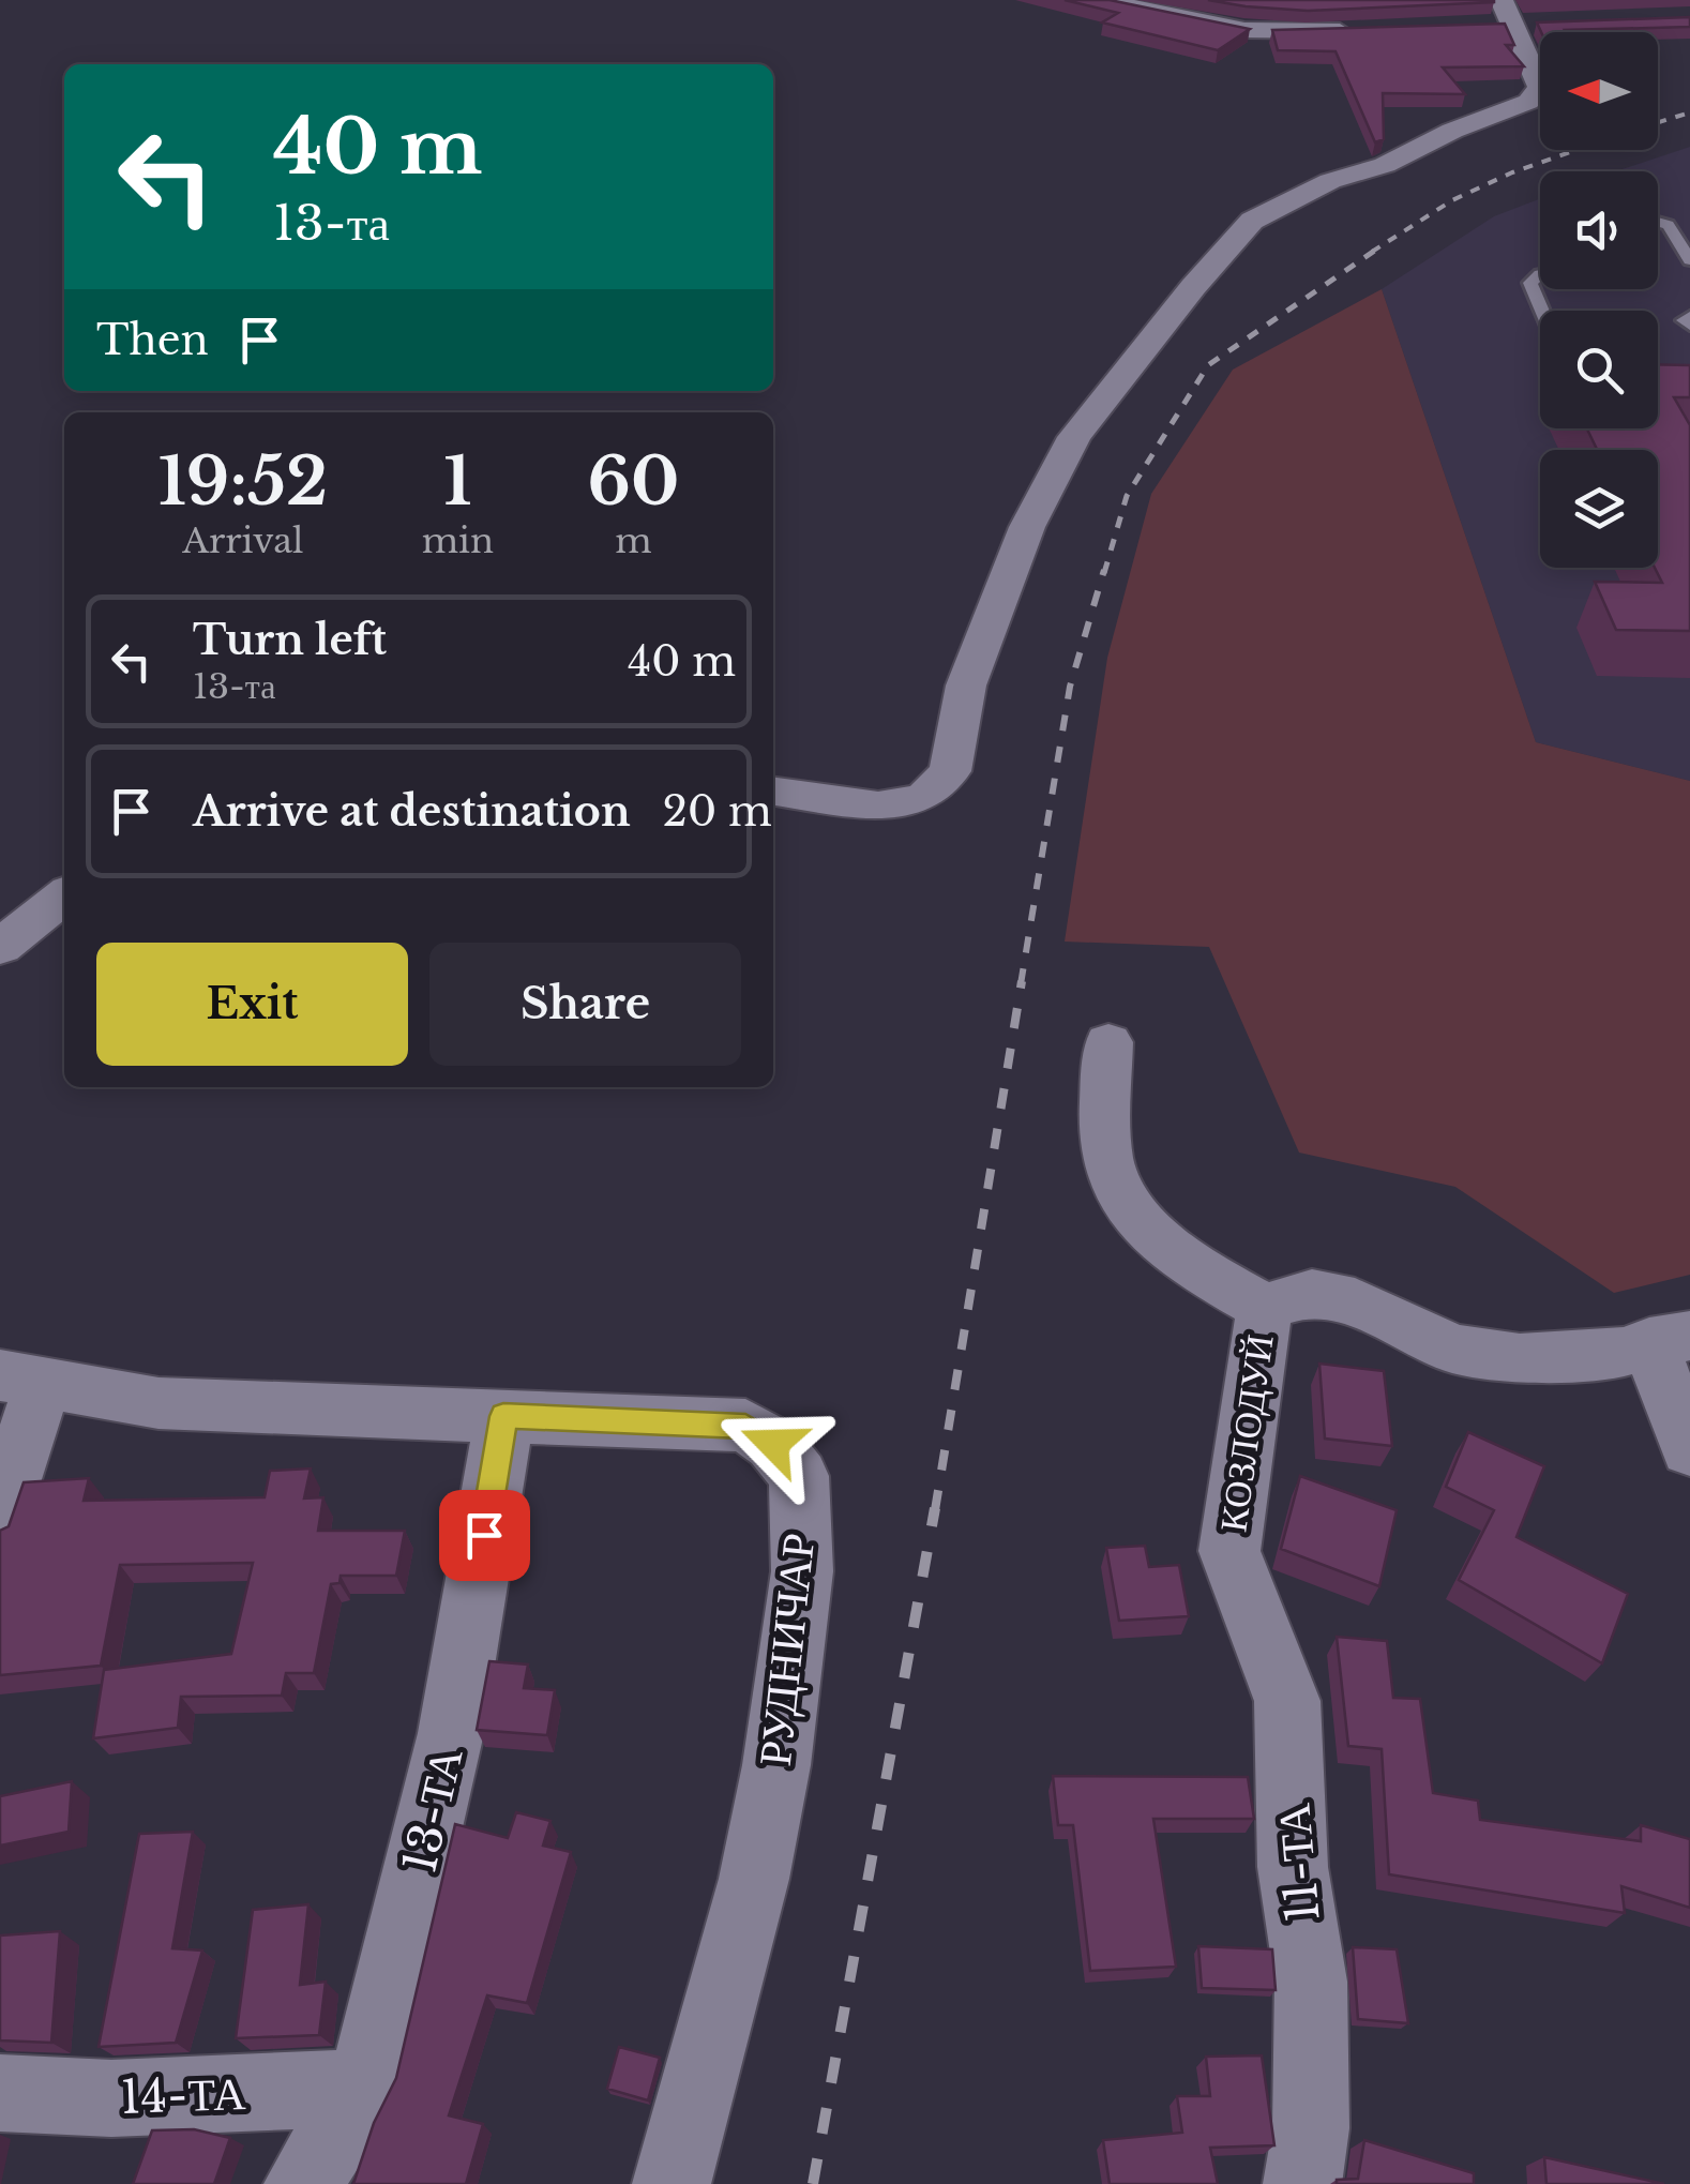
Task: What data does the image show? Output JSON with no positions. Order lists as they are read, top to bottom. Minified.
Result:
{"streets":{"street":["КОЗЛОДУЙ","РУДНИЧАР","13-ТА","11-ТА","14-ТА"]},"crossings":[["КОЗЛОДУЙ","11-ТА"],["РУДНИЧАР","13-ТА"],["13-ТА","14-ТА"]],"north":"left","page":{"turn":["40 m","13-та"],"then":"Then","eta":["19:52","Arrival","1","min","60","m"],"list":[{"name":"Turn left","note":"13-та","value":"40 m"},{"name":"Arrive at destination","value":"20 m"}],"buttons":["Exit","Share"]}}
